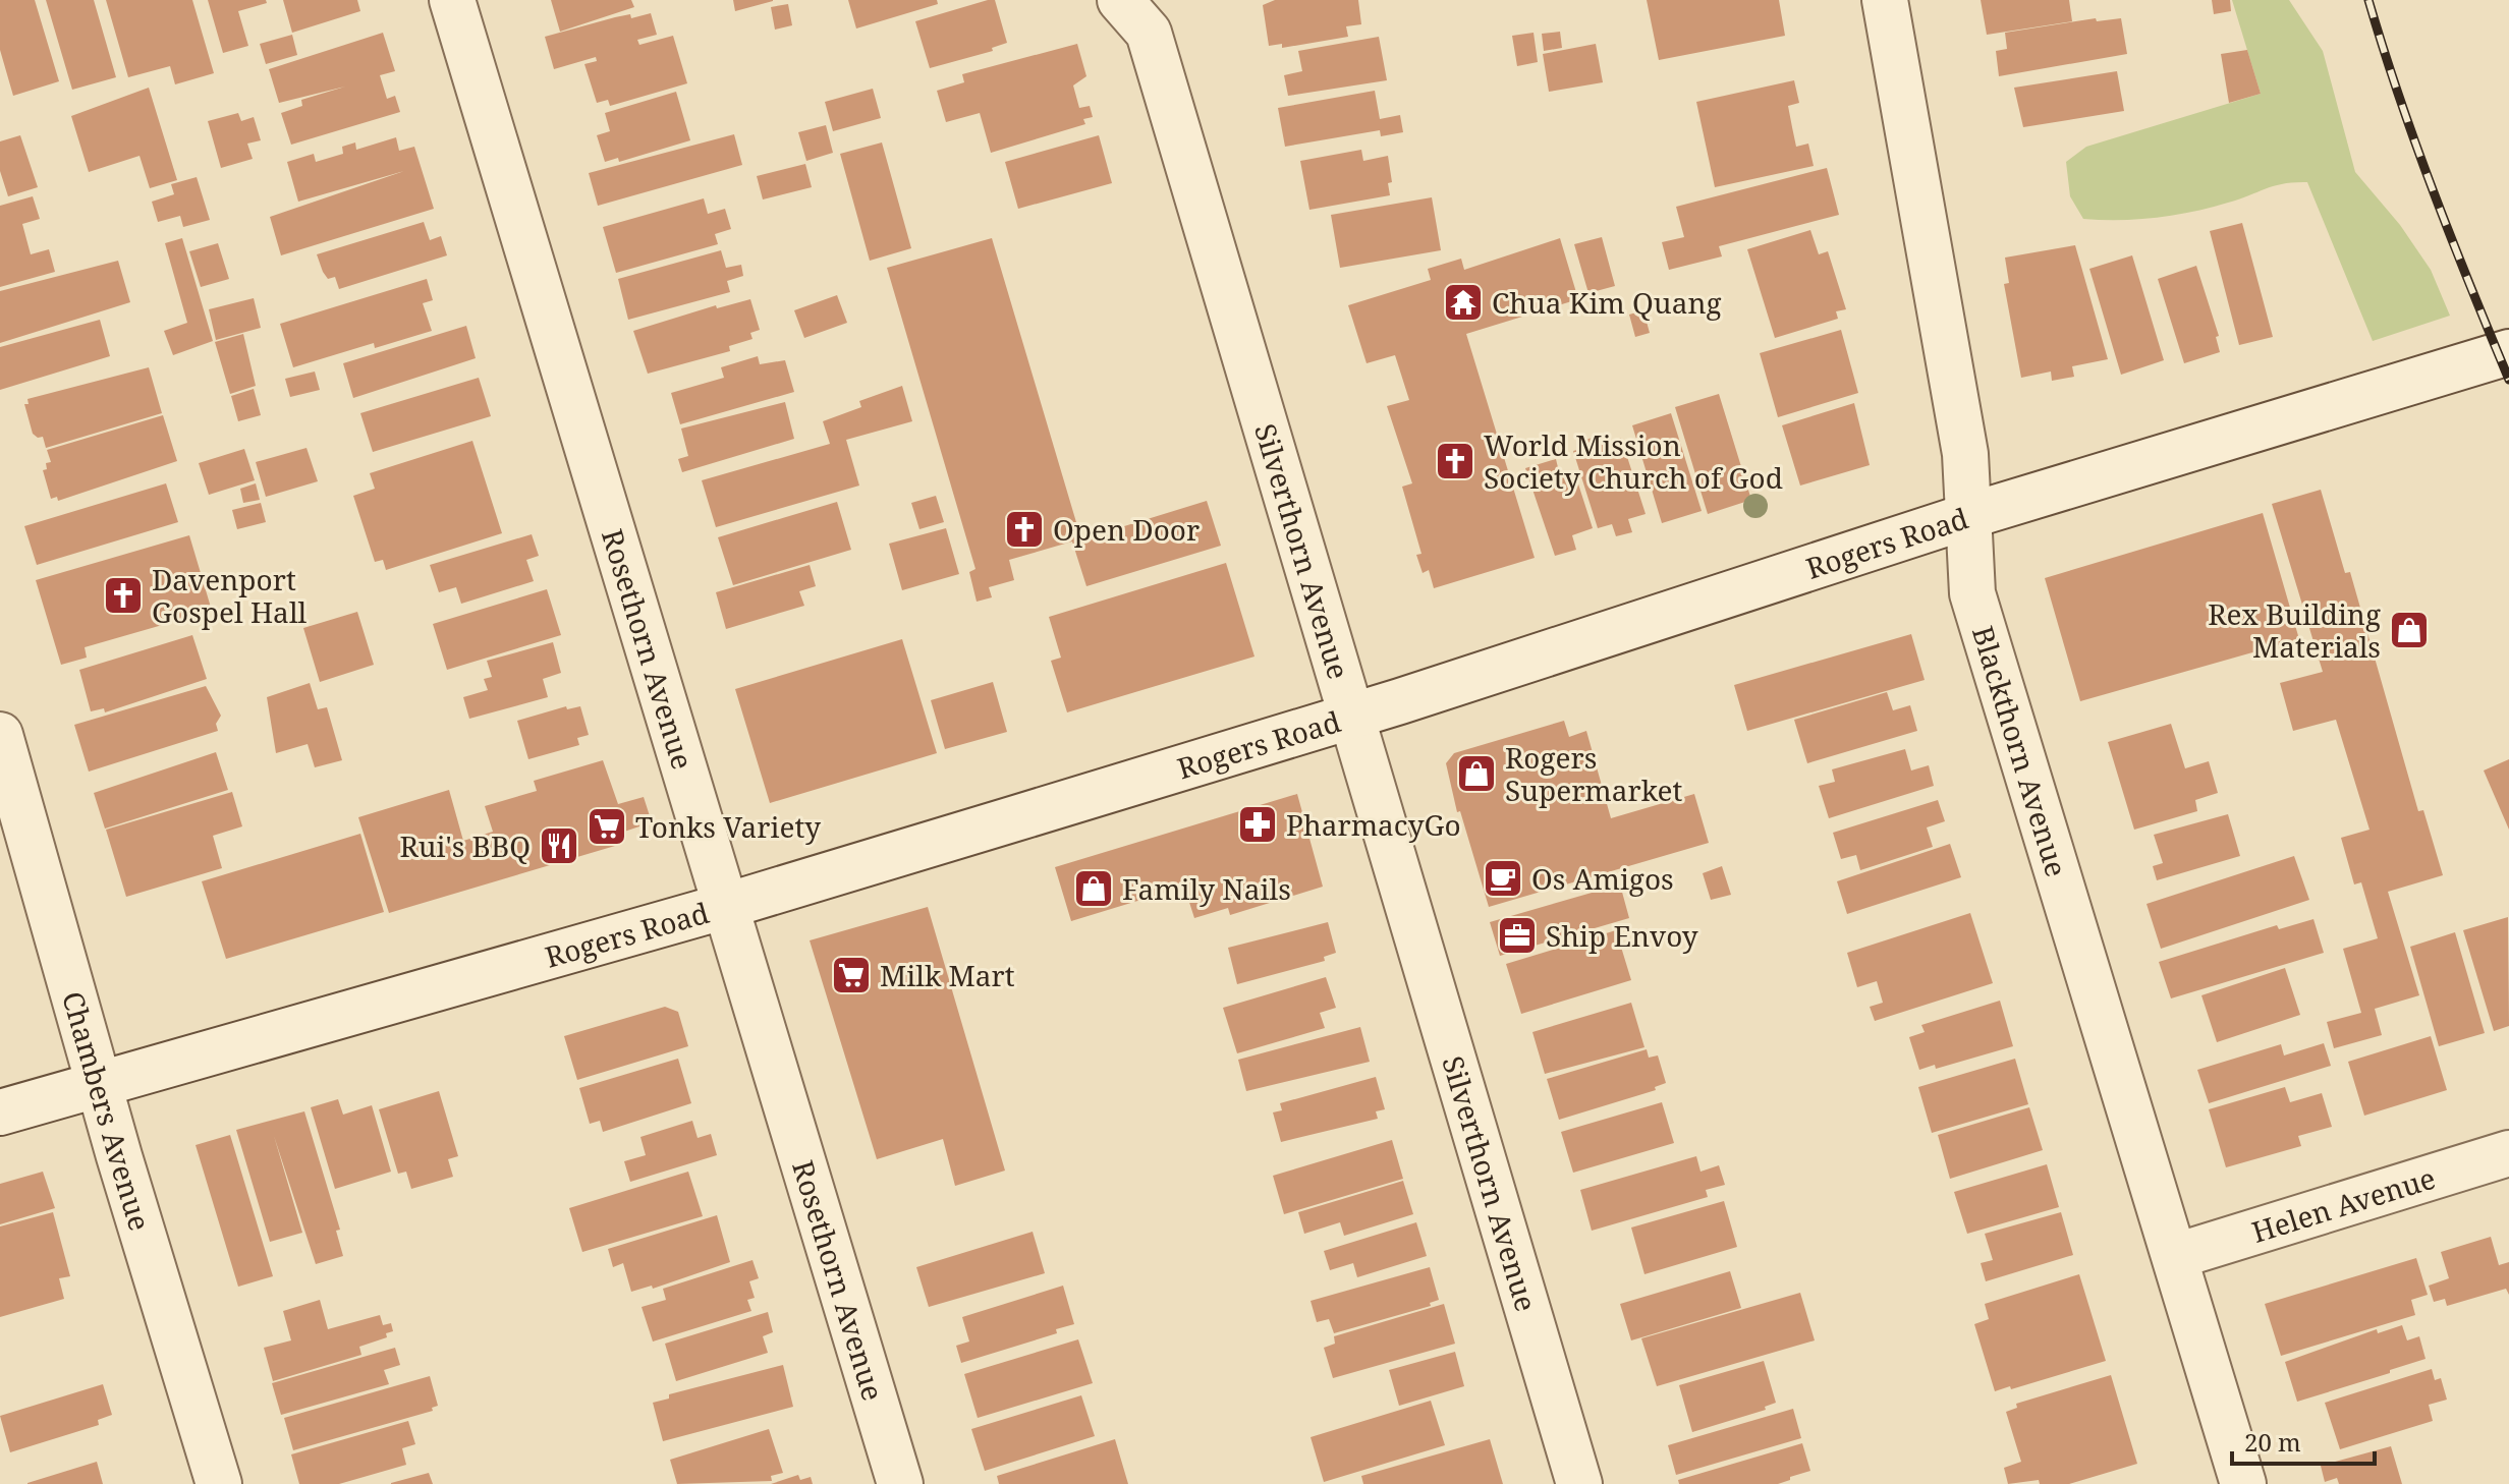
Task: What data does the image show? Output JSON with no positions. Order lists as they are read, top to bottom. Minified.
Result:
{"streets":{"street":["Rogers Road","Silverthorn Avenue","Rosethorn Avenue","Blackthorn Avenue","Chambers Avenue","Helen Avenue"]},"crossings":[["Rogers Road","Silverthorn Avenue"],["Rogers Road","Rosethorn Avenue"],["Rogers Road","Blackthorn Avenue"],["Rogers Road","Chambers Avenue"],["Blackthorn Avenue","Helen Avenue"]],"places":{"temple":["Chua Kim Quang"],"church":["World Mission Society Church of God","Open Door","Davenport Gospel Hall"],"shop":["Rex Building Materials","Rogers Supermarket","Family Nails"],"pharmacy":["PharmacyGo"],"supermarket":["Tonks Variety","Milk Mart"],"restaurant":["Rui's BBQ"],"cafe":["Os Amigos"],"office":["Ship Envoy"]},"scale_bar":"20 m"}
